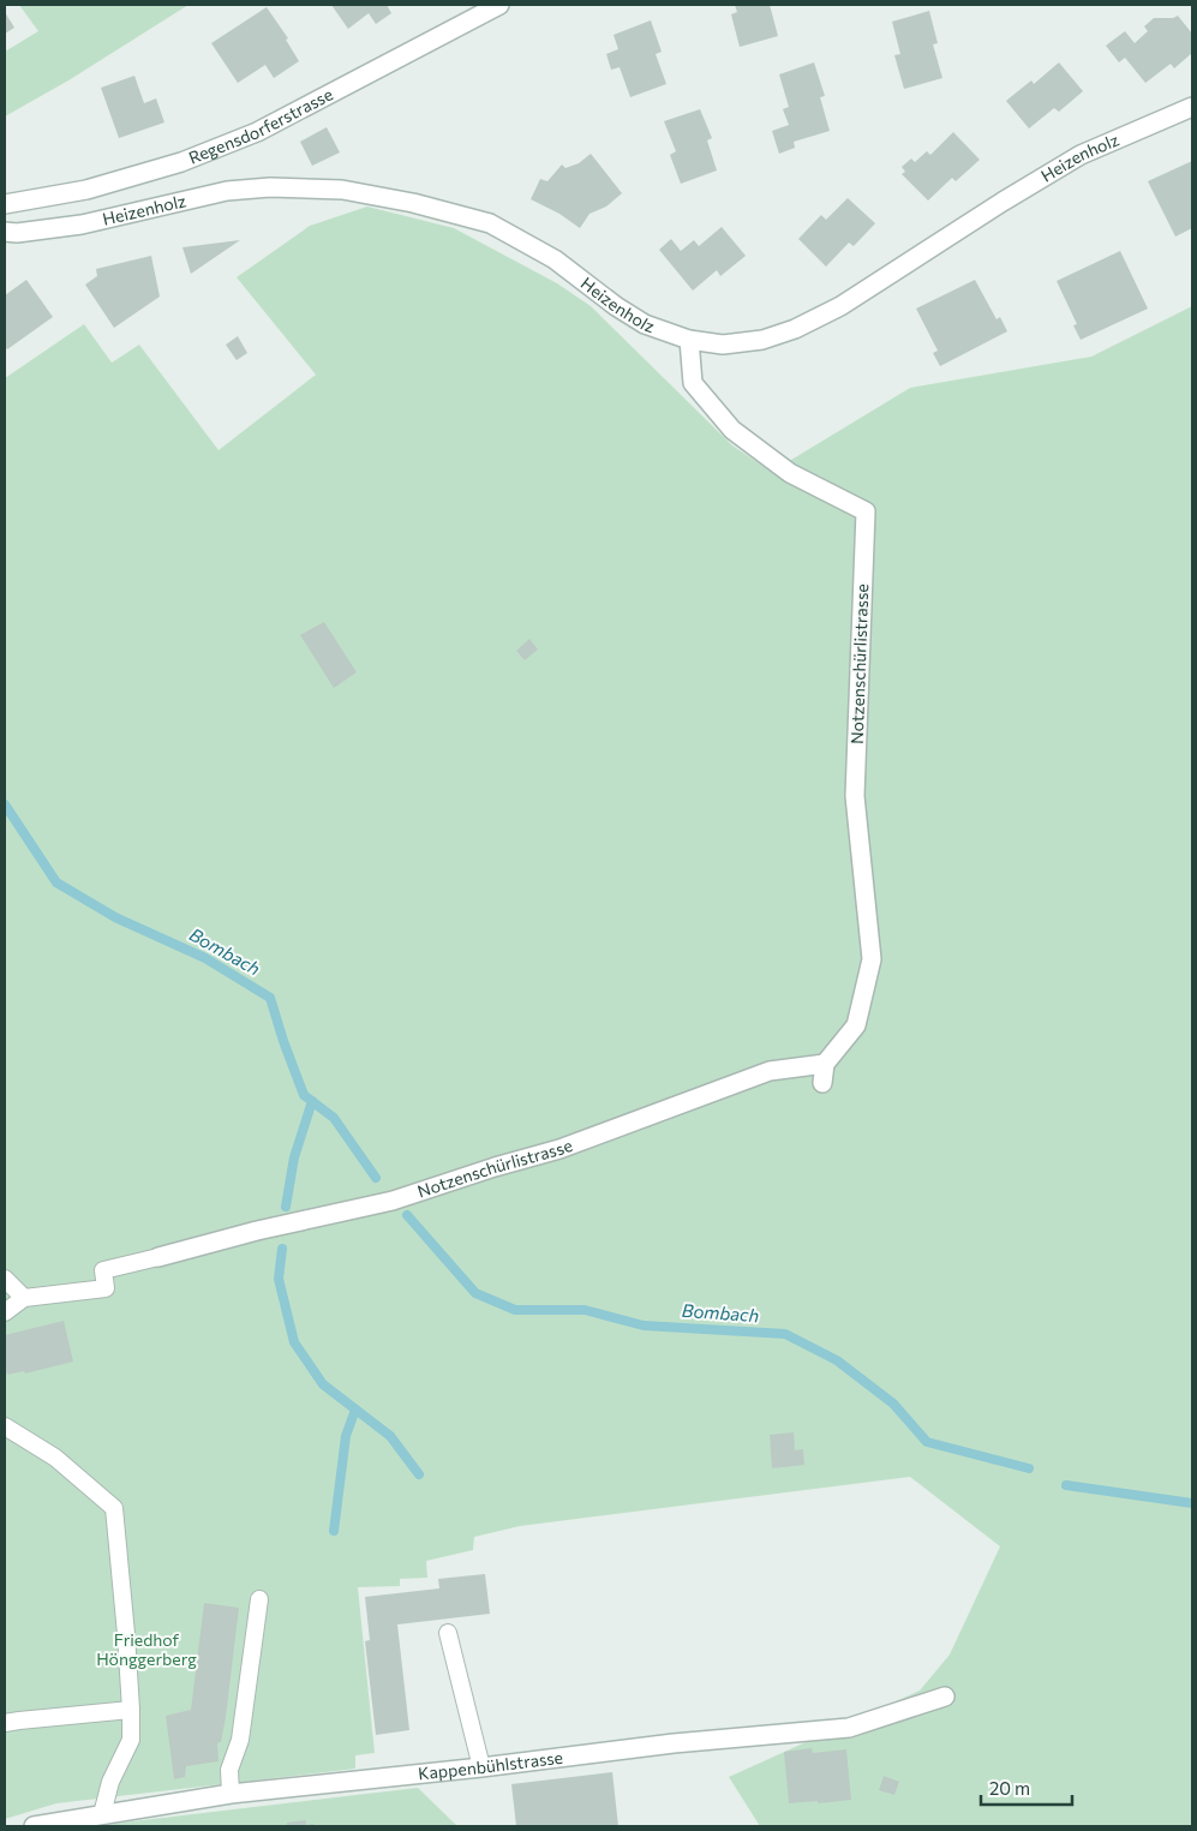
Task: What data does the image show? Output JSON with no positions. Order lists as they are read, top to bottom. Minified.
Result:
{"streets":{"street":["Regensdorferstrasse","Heizenholz","Notzenschürlistrasse","Kappenbühlstrasse"]},"crossings":[["Heizenholz","Notzenschürlistrasse"]],"water":["Bombach"],"parks":["Friedhof Hönggerberg"],"scale_bar":"20 m"}
